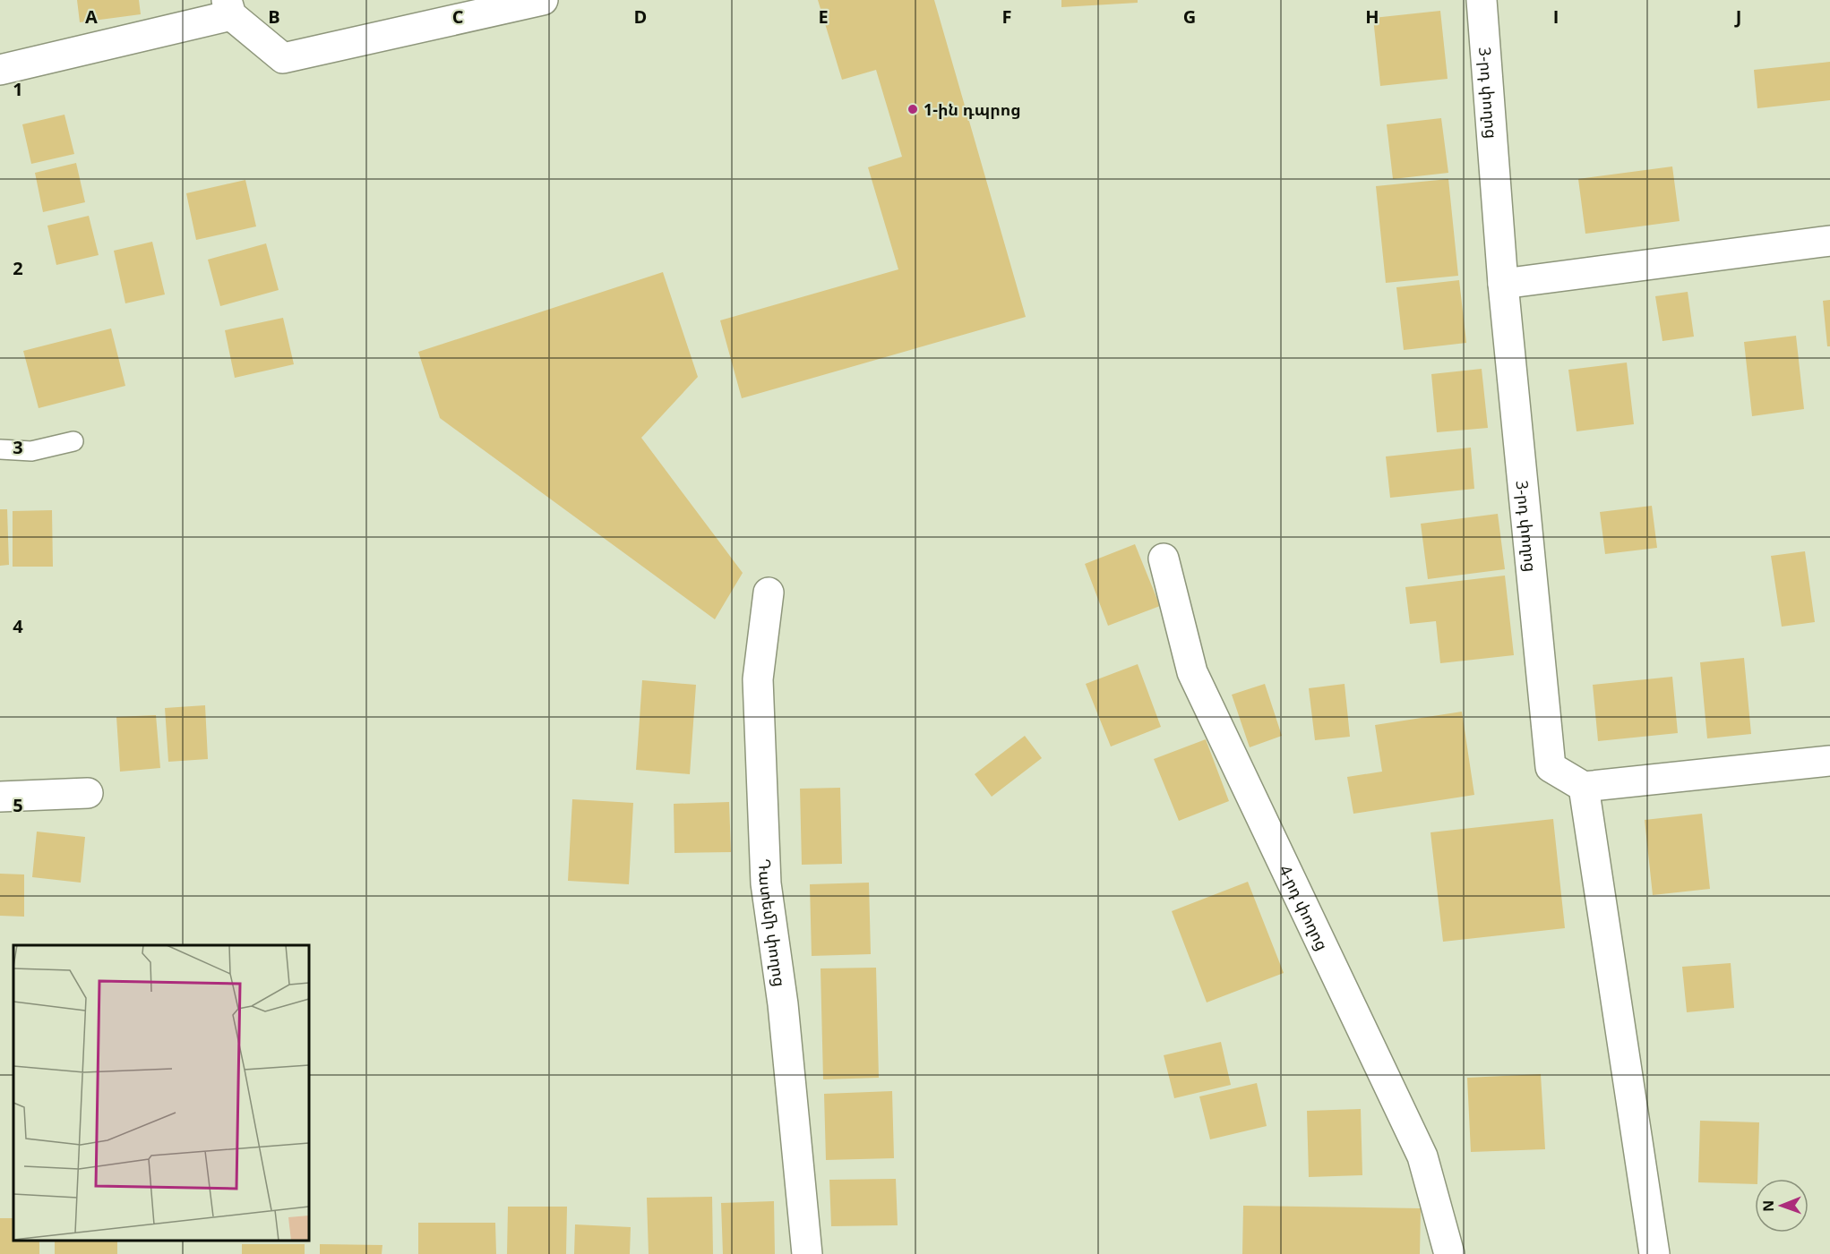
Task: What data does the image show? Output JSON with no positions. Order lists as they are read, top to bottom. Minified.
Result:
{"streets":{"street":["3-րդ փողոց","4-րդ փողոց","Դատեմի փողոց"]},"places":["1-ին դպրոց"],"north":"left","grid":{"columns":["A","B","C","D","E","F","G","H","I","J"],"rows":["1","2","3","4","5"]}}
